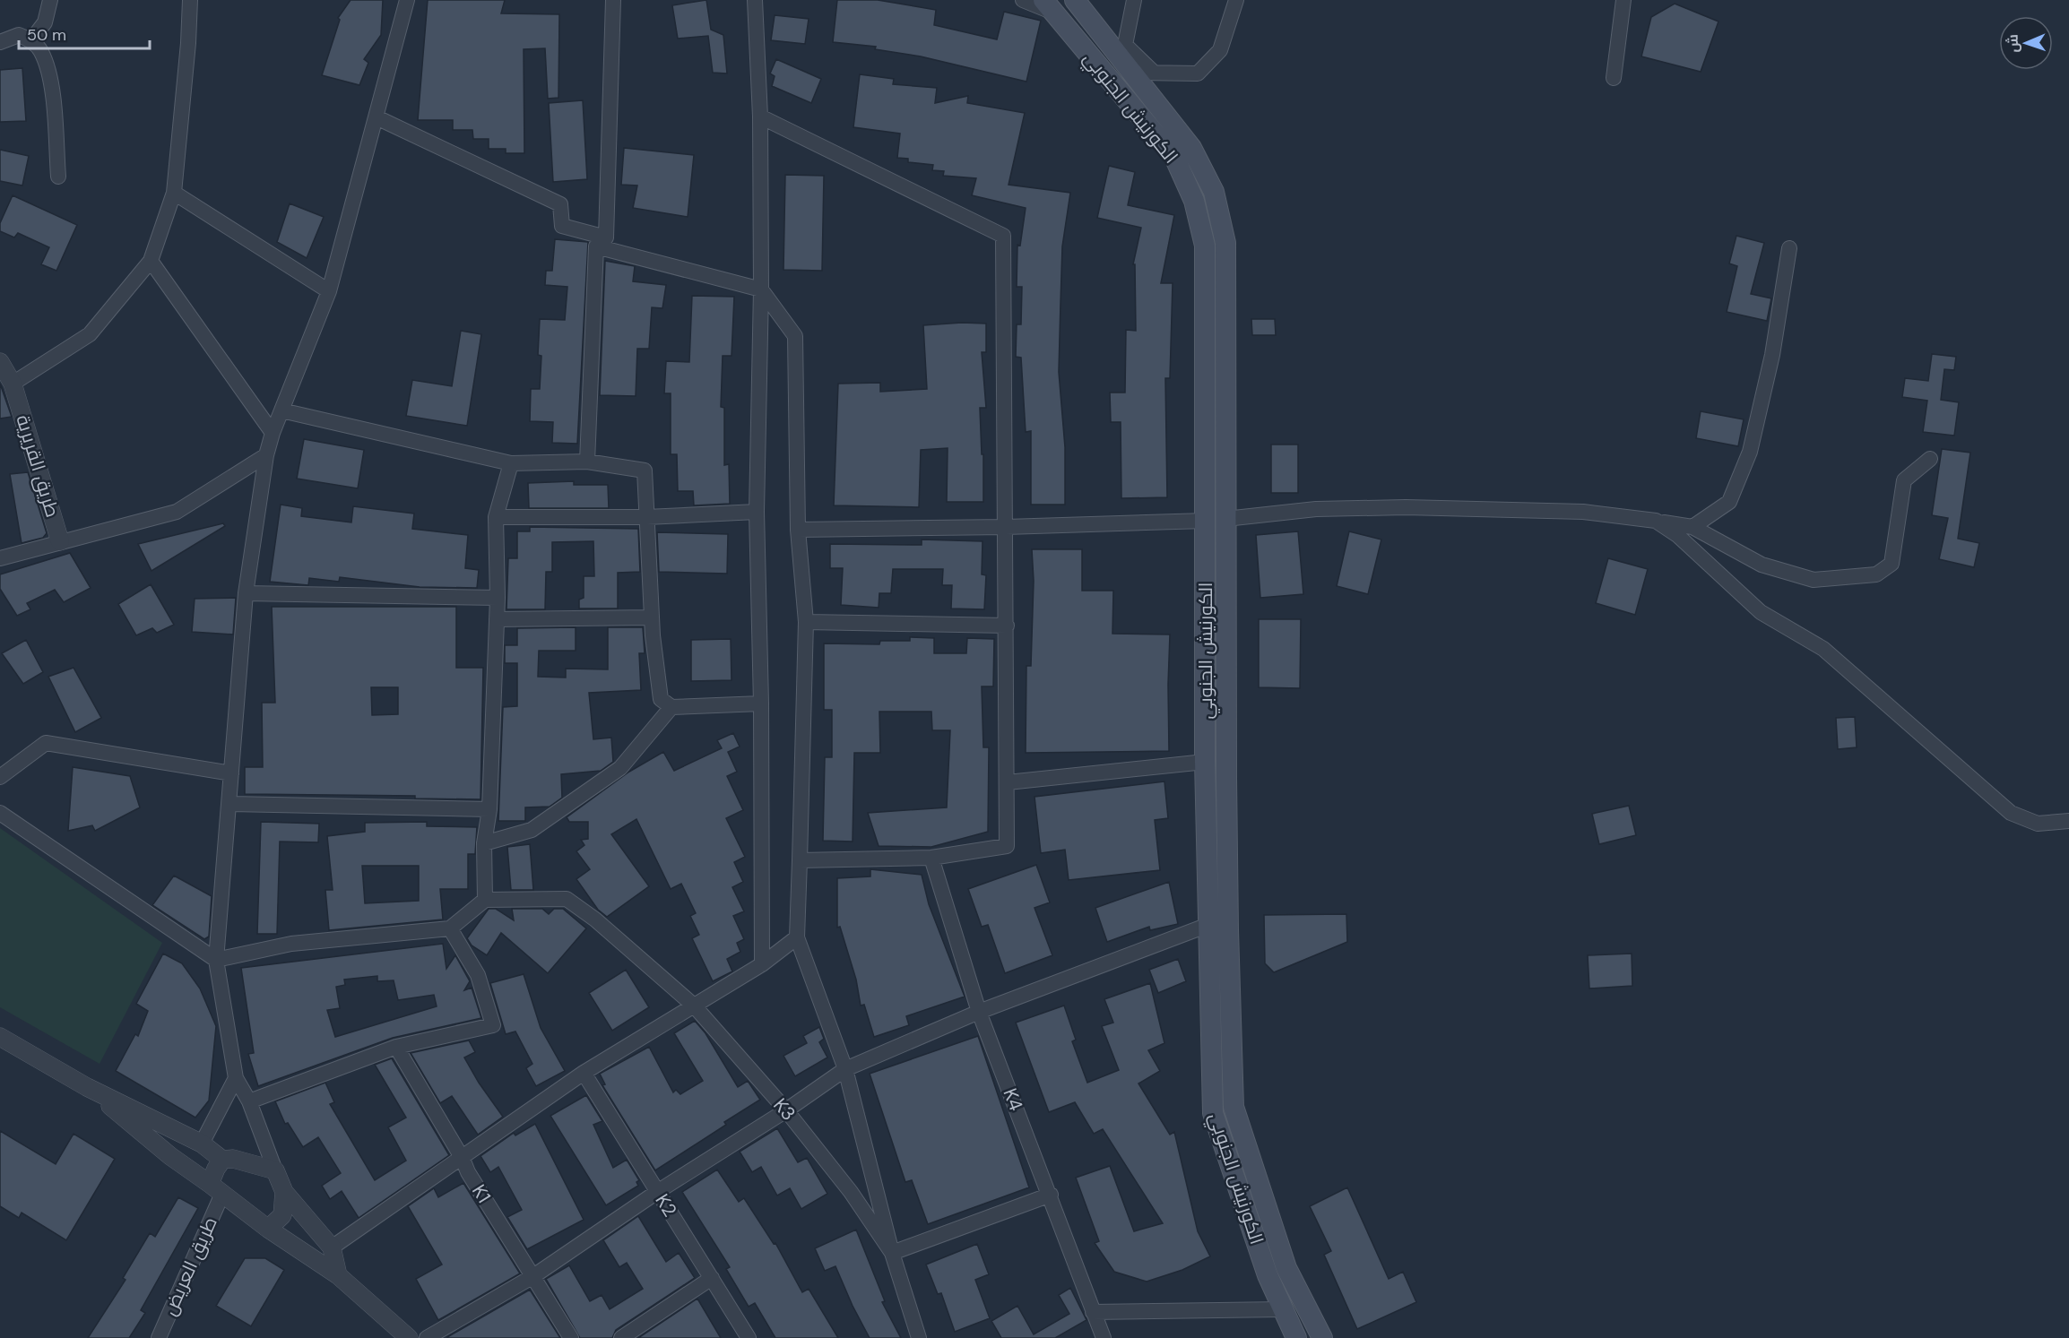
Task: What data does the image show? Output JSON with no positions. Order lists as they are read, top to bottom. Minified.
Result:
{"streets":{"main road":["الكورنيش الجنوبي"],"street":["طريق القريرية","K4","K3","K1","K2","طريق العريض"]},"scale_bar":"50 m","north":"left"}
